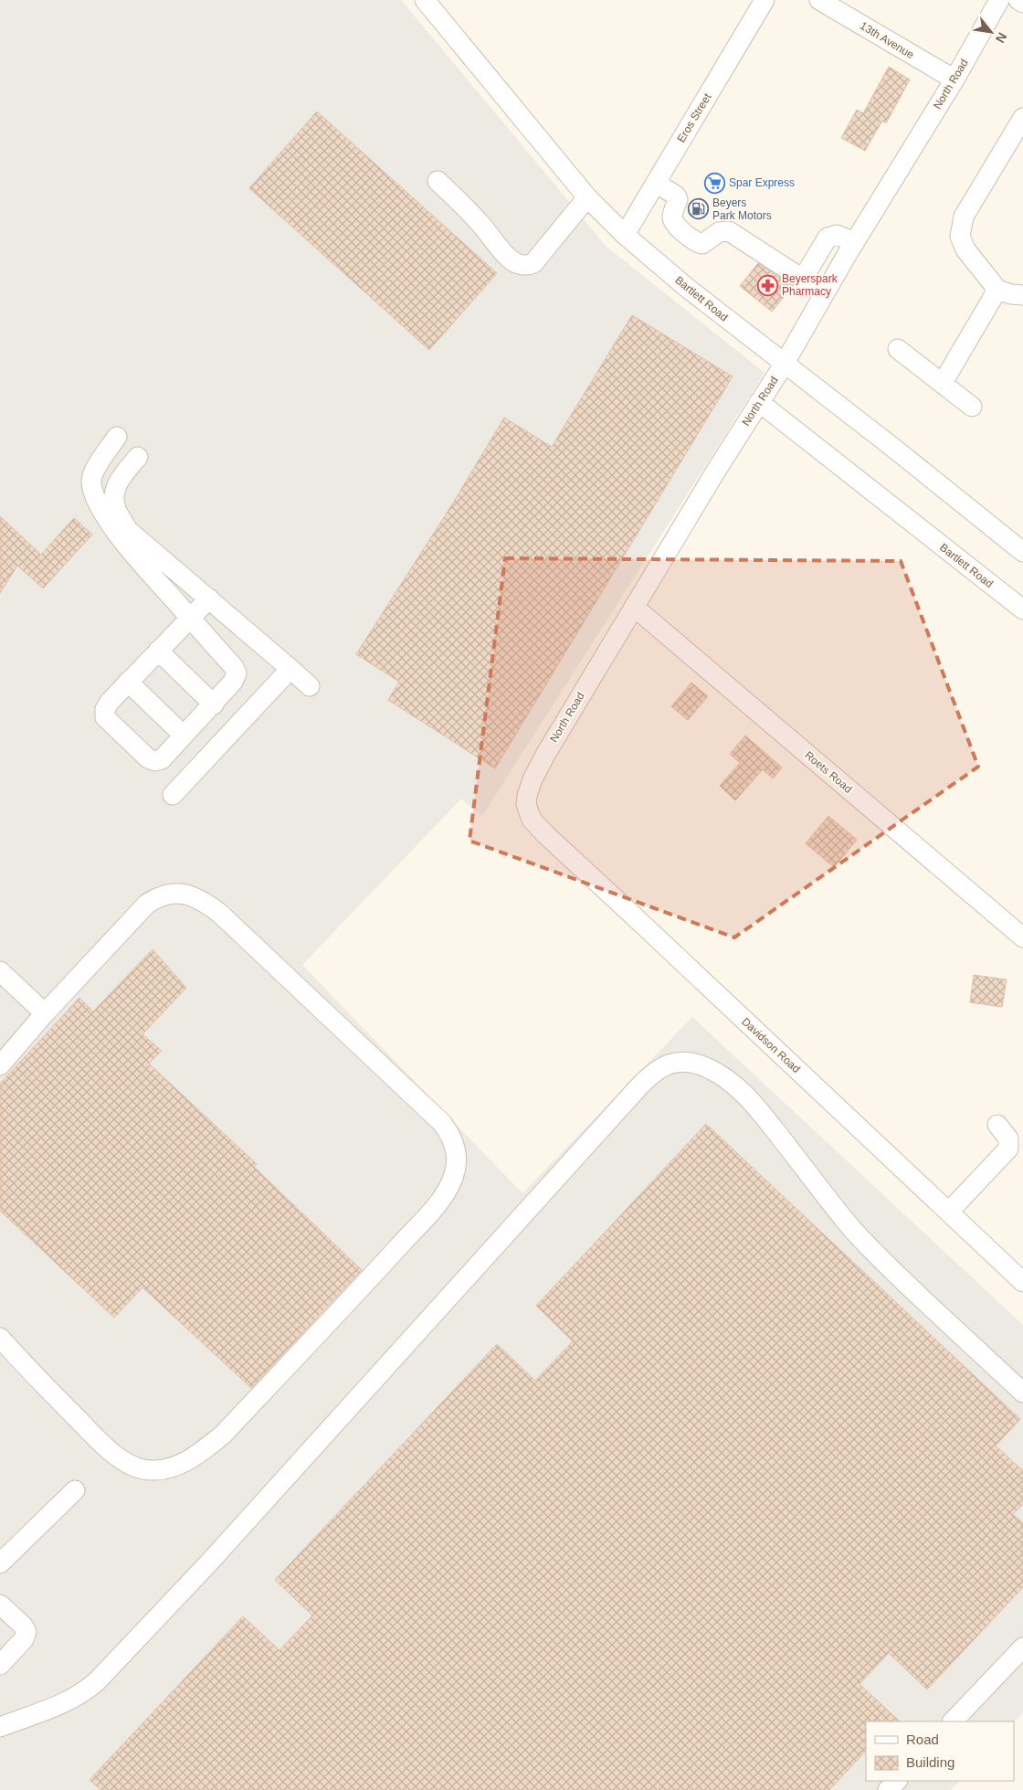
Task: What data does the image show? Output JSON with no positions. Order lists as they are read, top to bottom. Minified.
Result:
{"streets":{"street":["13th Avenue","North Road","Eros Street","Bartlett Road","Roets Road","Davidson Road"]},"crossings":[["13th Avenue","North Road"],["North Road","Bartlett Road"],["North Road","Roets Road"],["North Road","Davidson Road"],["Eros Street","Bartlett Road"]],"places":{"supermarket":["Spar Express"],"fuel station":["Beyers Park Motors"],"pharmacy":["Beyerspark Pharmacy"]},"legend":["Road","Building"],"north":"bottom right"}
